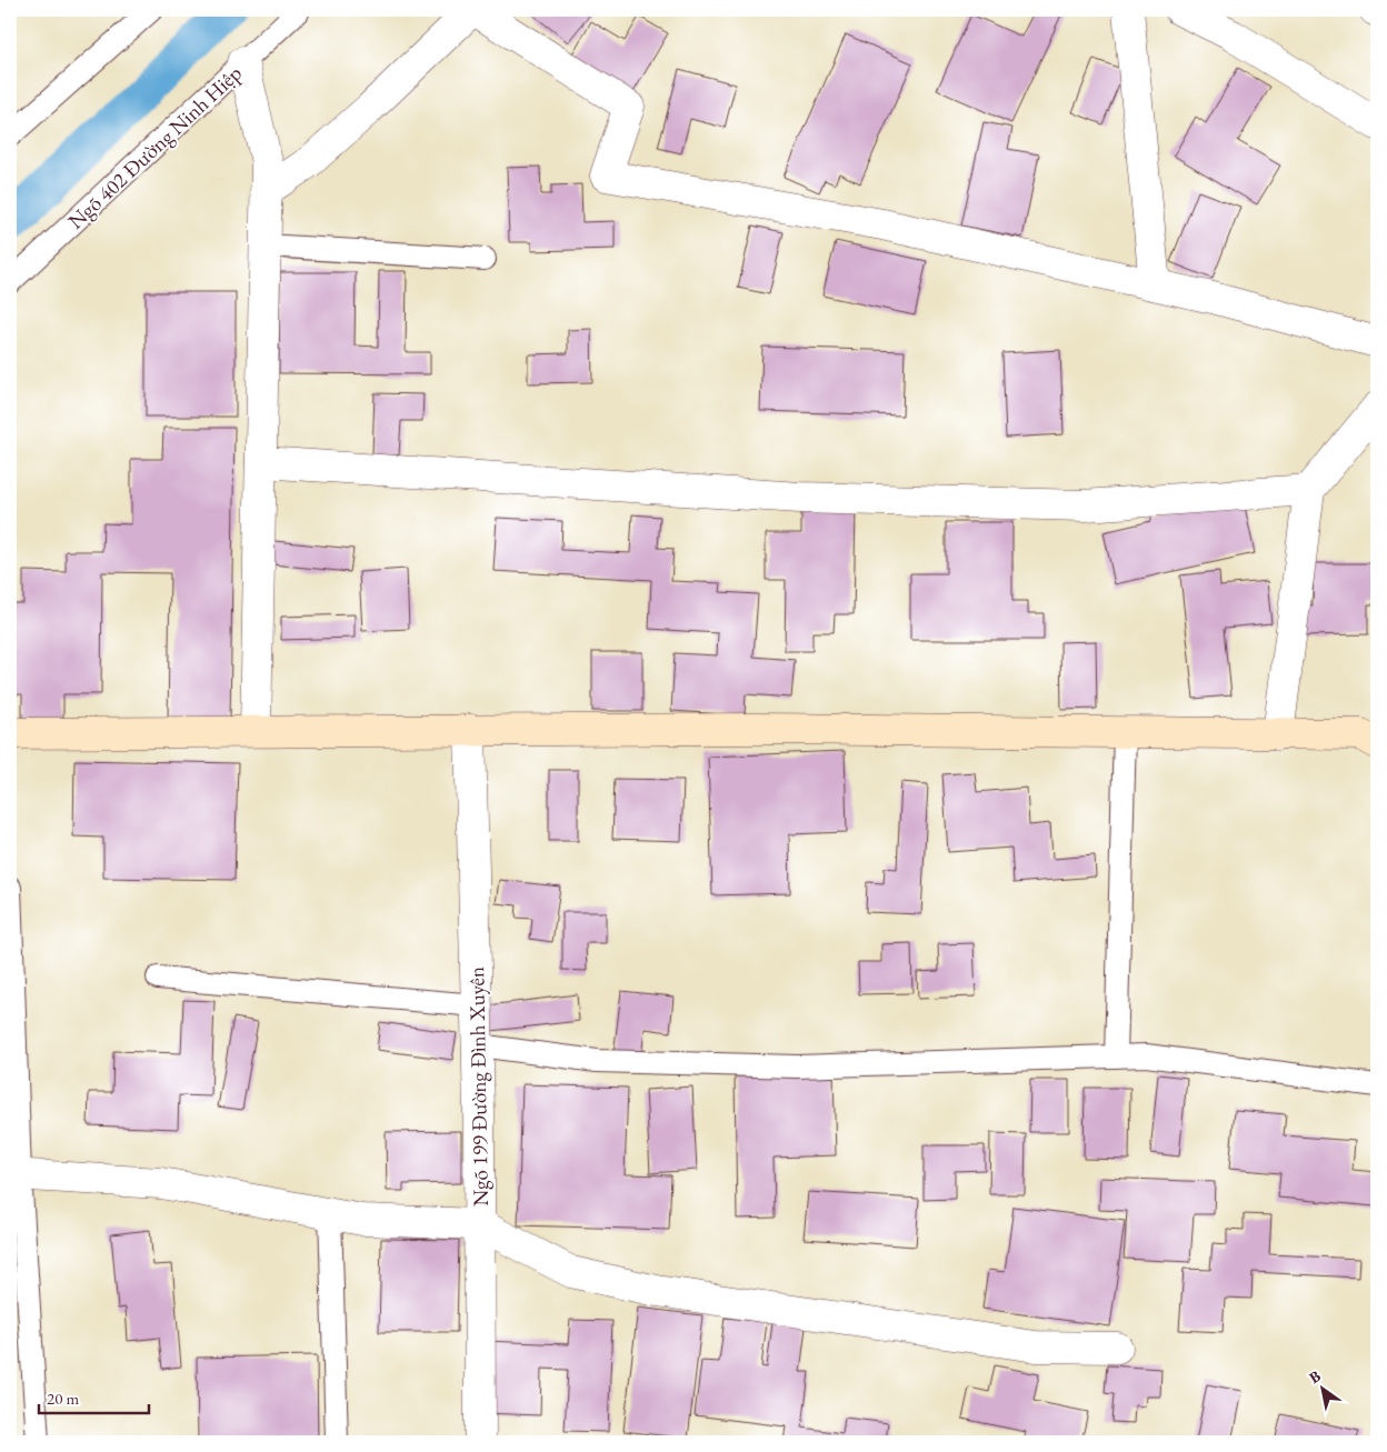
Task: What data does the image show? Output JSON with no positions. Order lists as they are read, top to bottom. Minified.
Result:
{"streets":{"street":["Ngõ 199 Đường Đình Xuyên"],"lane":["Ngõ 402 Đường Ninh Hiệp"]},"scale_bar":"20 m","north":"top left"}
